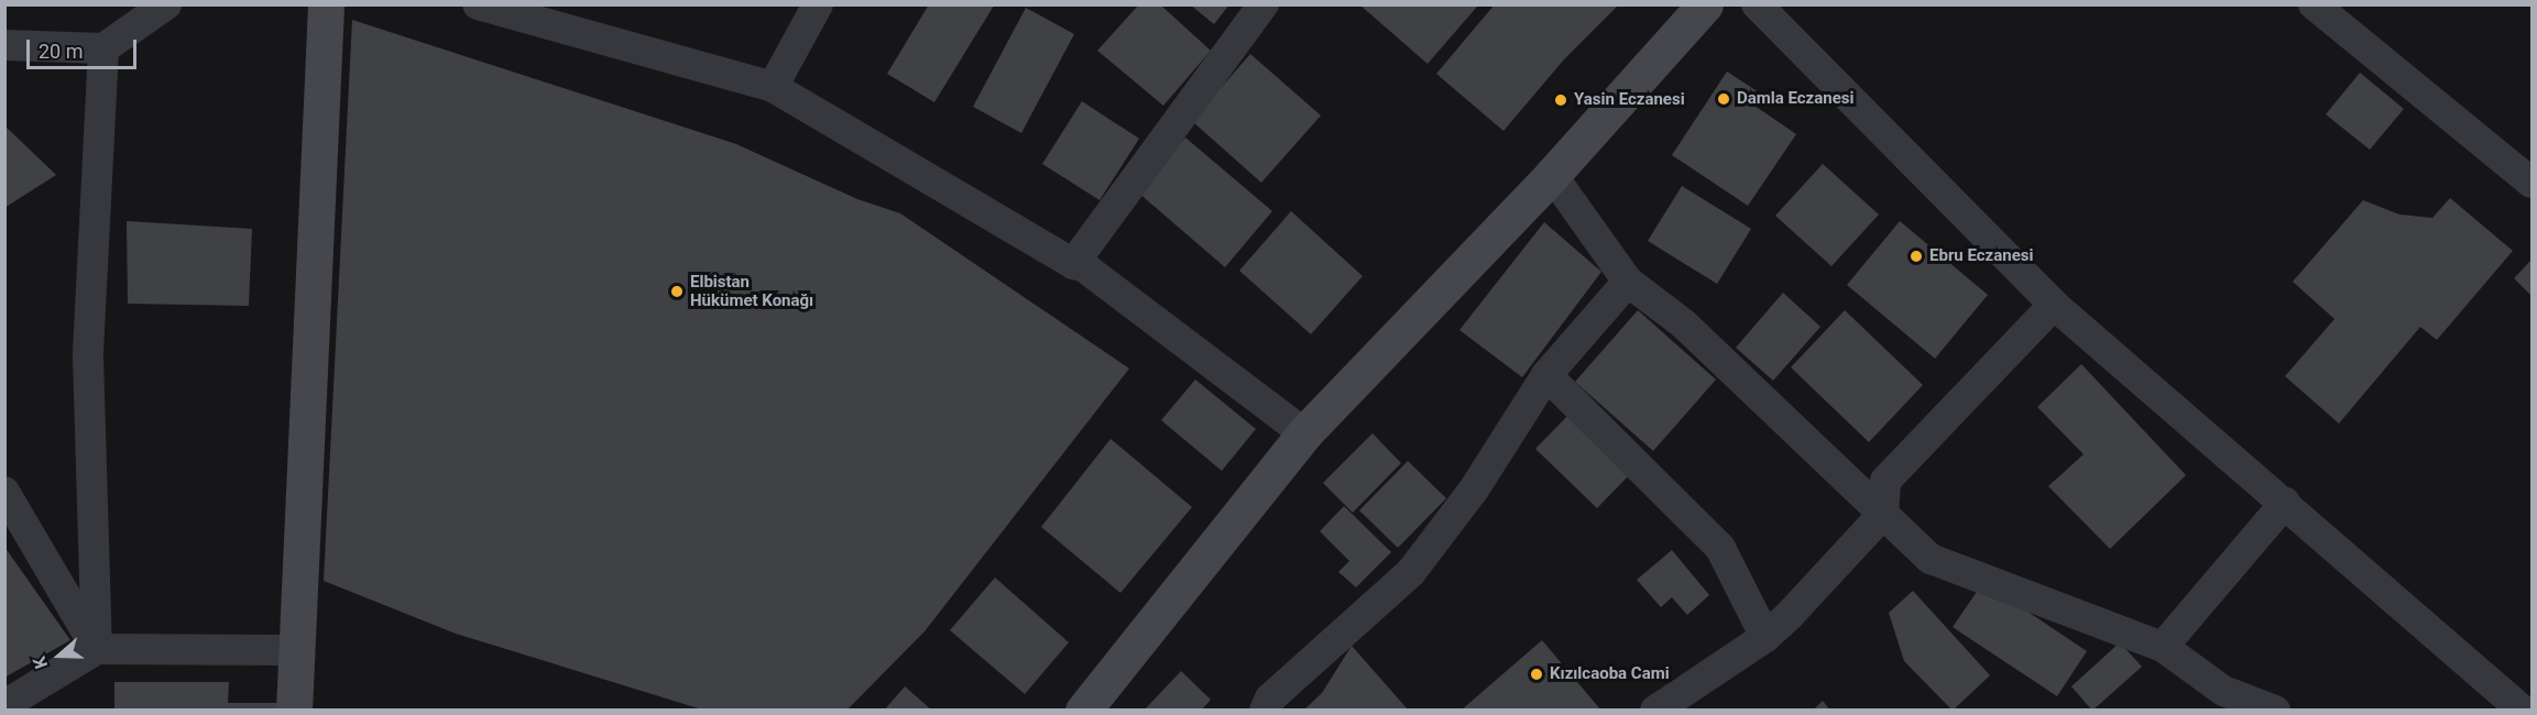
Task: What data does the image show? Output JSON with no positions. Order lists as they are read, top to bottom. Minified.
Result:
{"places":["Damla Eczanesi","Yasin Eczanesi","Ebru Eczanesi","Elbistan Hükümet Konağı","Kızılcaoba Cami"],"scale_bar":"20 m","north":"left"}
